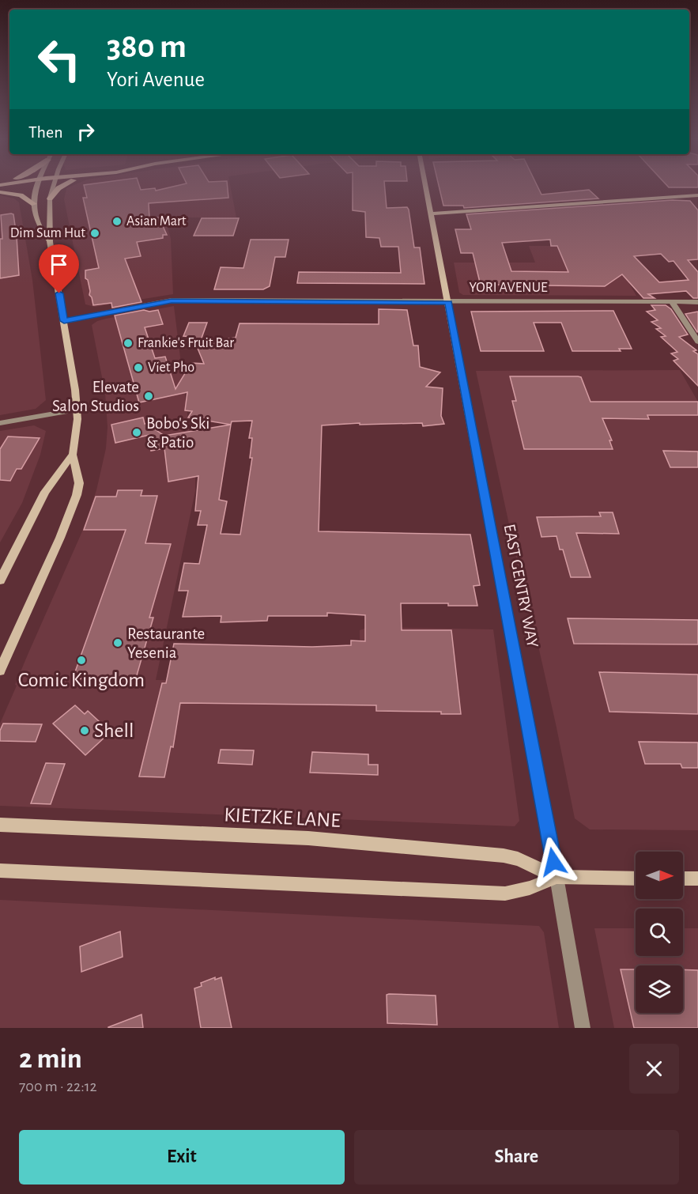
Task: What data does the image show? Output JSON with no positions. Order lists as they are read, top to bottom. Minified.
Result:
{"streets":{"main road":["EAST GENTRY WAY","KIETZKE LANE"],"street":["YORI AVENUE"]},"crossings":[["YORI AVENUE","EAST GENTRY WAY"],["EAST GENTRY WAY","KIETZKE LANE"]],"places":["Asian Mart","Dim Sum Hut","Frankie's Fruit Bar","Viet Pho","Elevate Salon Studios","Bobo's Ski & Patio","Restaurante Yesenia","Comic Kingdom","Shell"],"north":"right","page":{"turn":["380 m","Yori Avenue"],"then":"Then","heading":["2 min","700 m · 22:12"],"buttons":["Exit","Share"]}}
